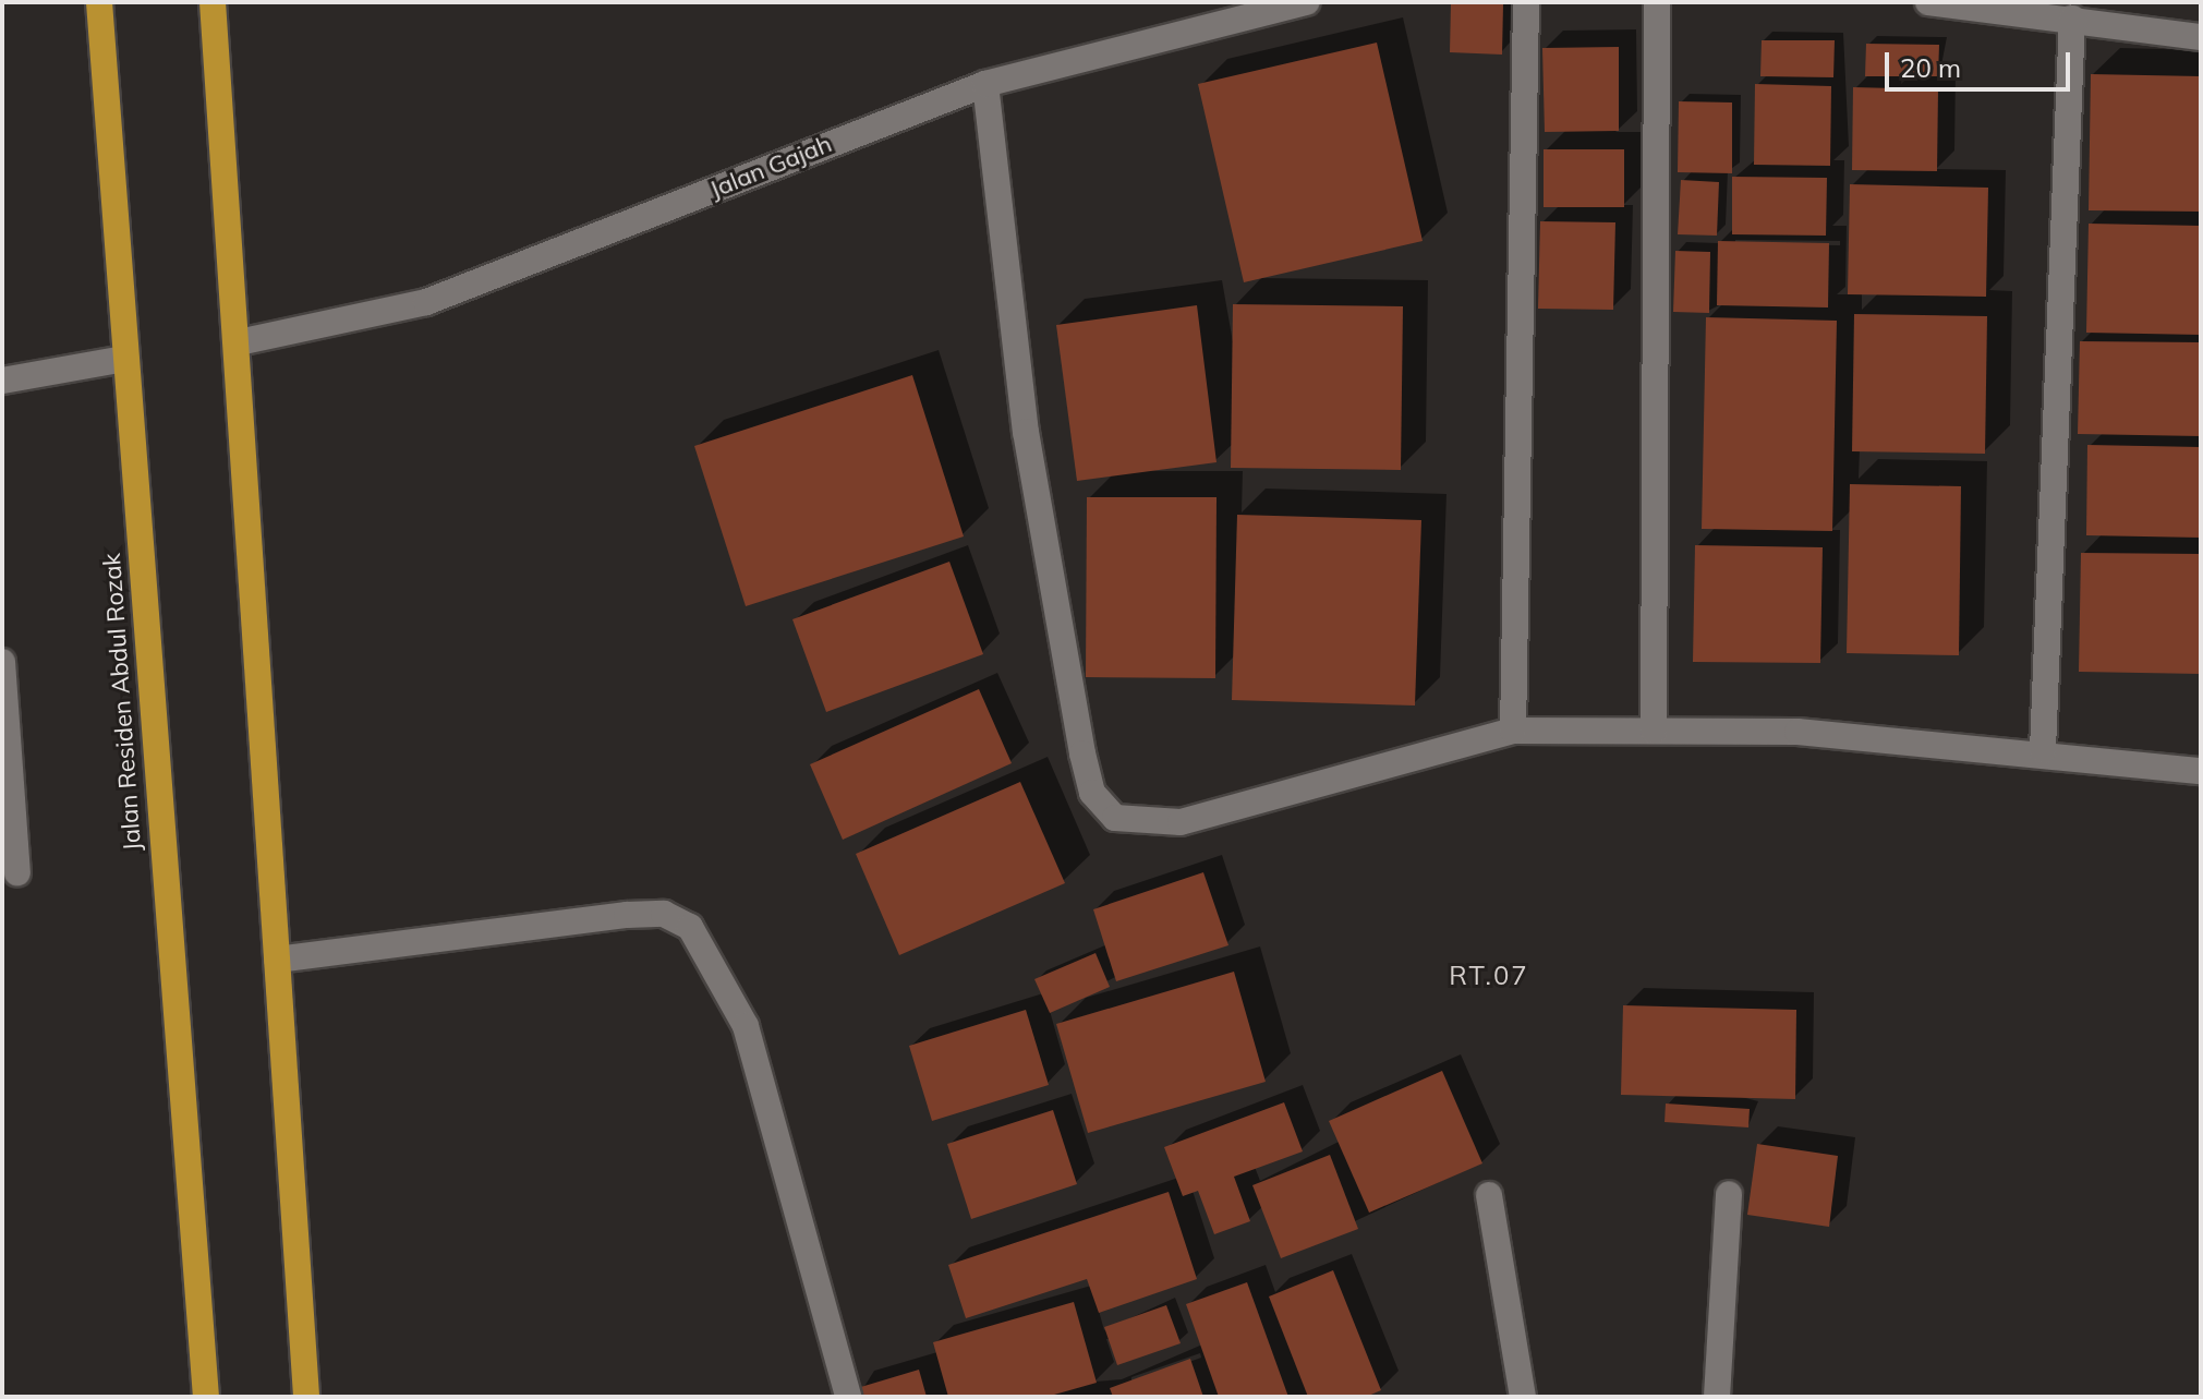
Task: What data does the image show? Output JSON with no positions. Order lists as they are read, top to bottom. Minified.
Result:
{"streets":{"highway":["Jalan Residen Abdul Rozak"],"street":["Jalan Gajah"]},"districts":["RT.07"],"scale_bar":"20 m"}
